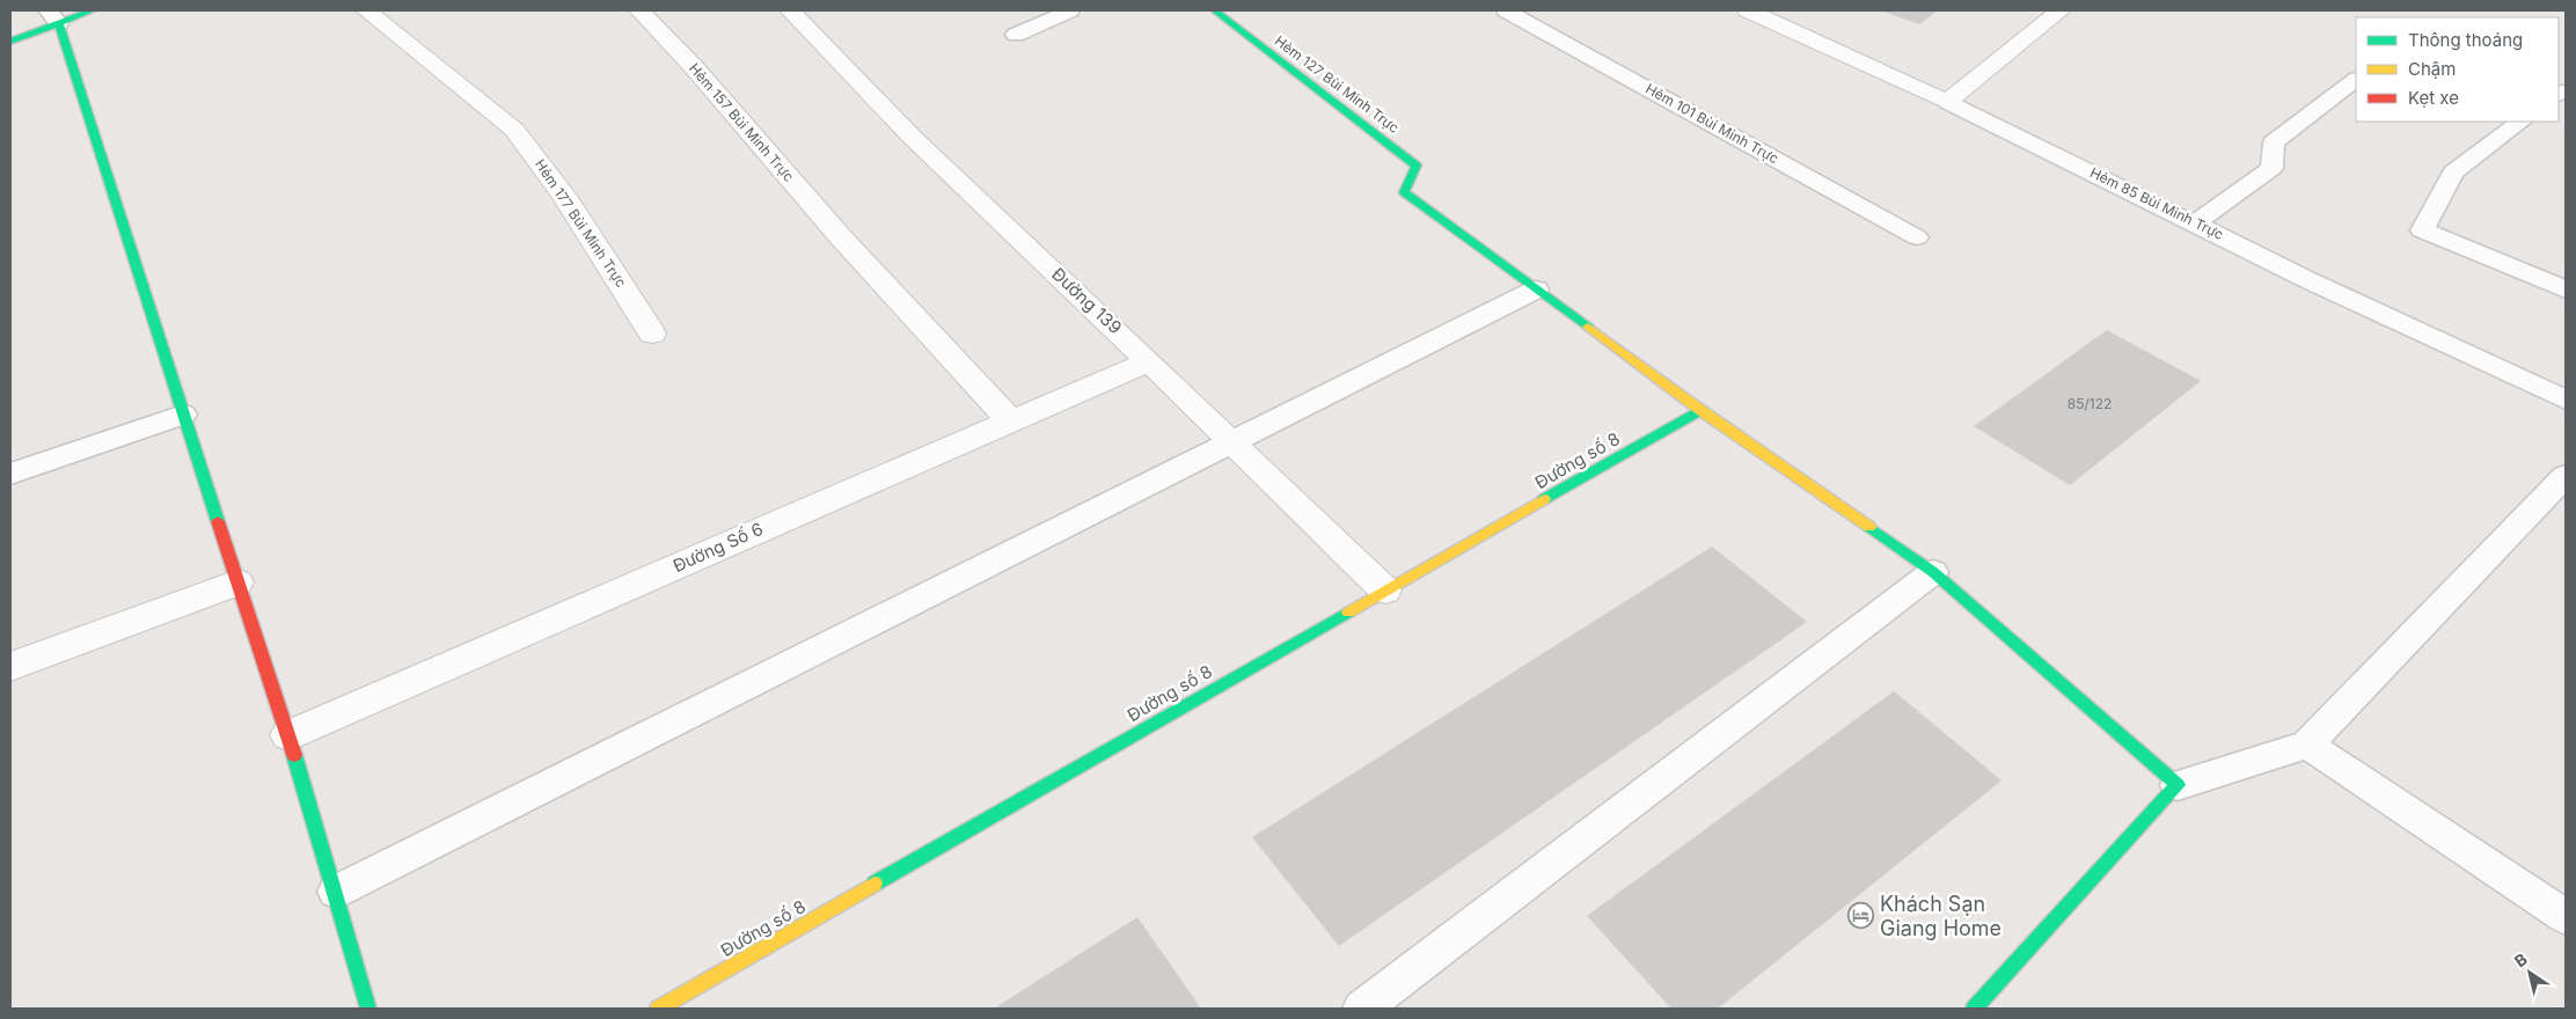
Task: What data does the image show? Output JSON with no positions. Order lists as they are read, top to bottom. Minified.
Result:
{"streets":{"street":["Hẻm 127 Bùi Minh Trực","Hẻm 157 Bùi Minh Trực","Hẻm 85 Bùi Minh Trực","Hẻm 177 Bùi Minh Trực","Đường 139","Đường số 8","Đường Số 6"],"lane":["Hẻm 101 Bùi Minh Trực"]},"crossings":[["Hẻm 157 Bùi Minh Trực","Đường Số 6"],["Đường 139","Đường số 8"],["Đường 139","Đường Số 6"]],"places":{"hotel":["Khách Sạn Giang Home"]},"house_numbers":["85/122"],"legend":["Thông thoáng","Chậm","Kẹt xe"],"north":"top left"}
